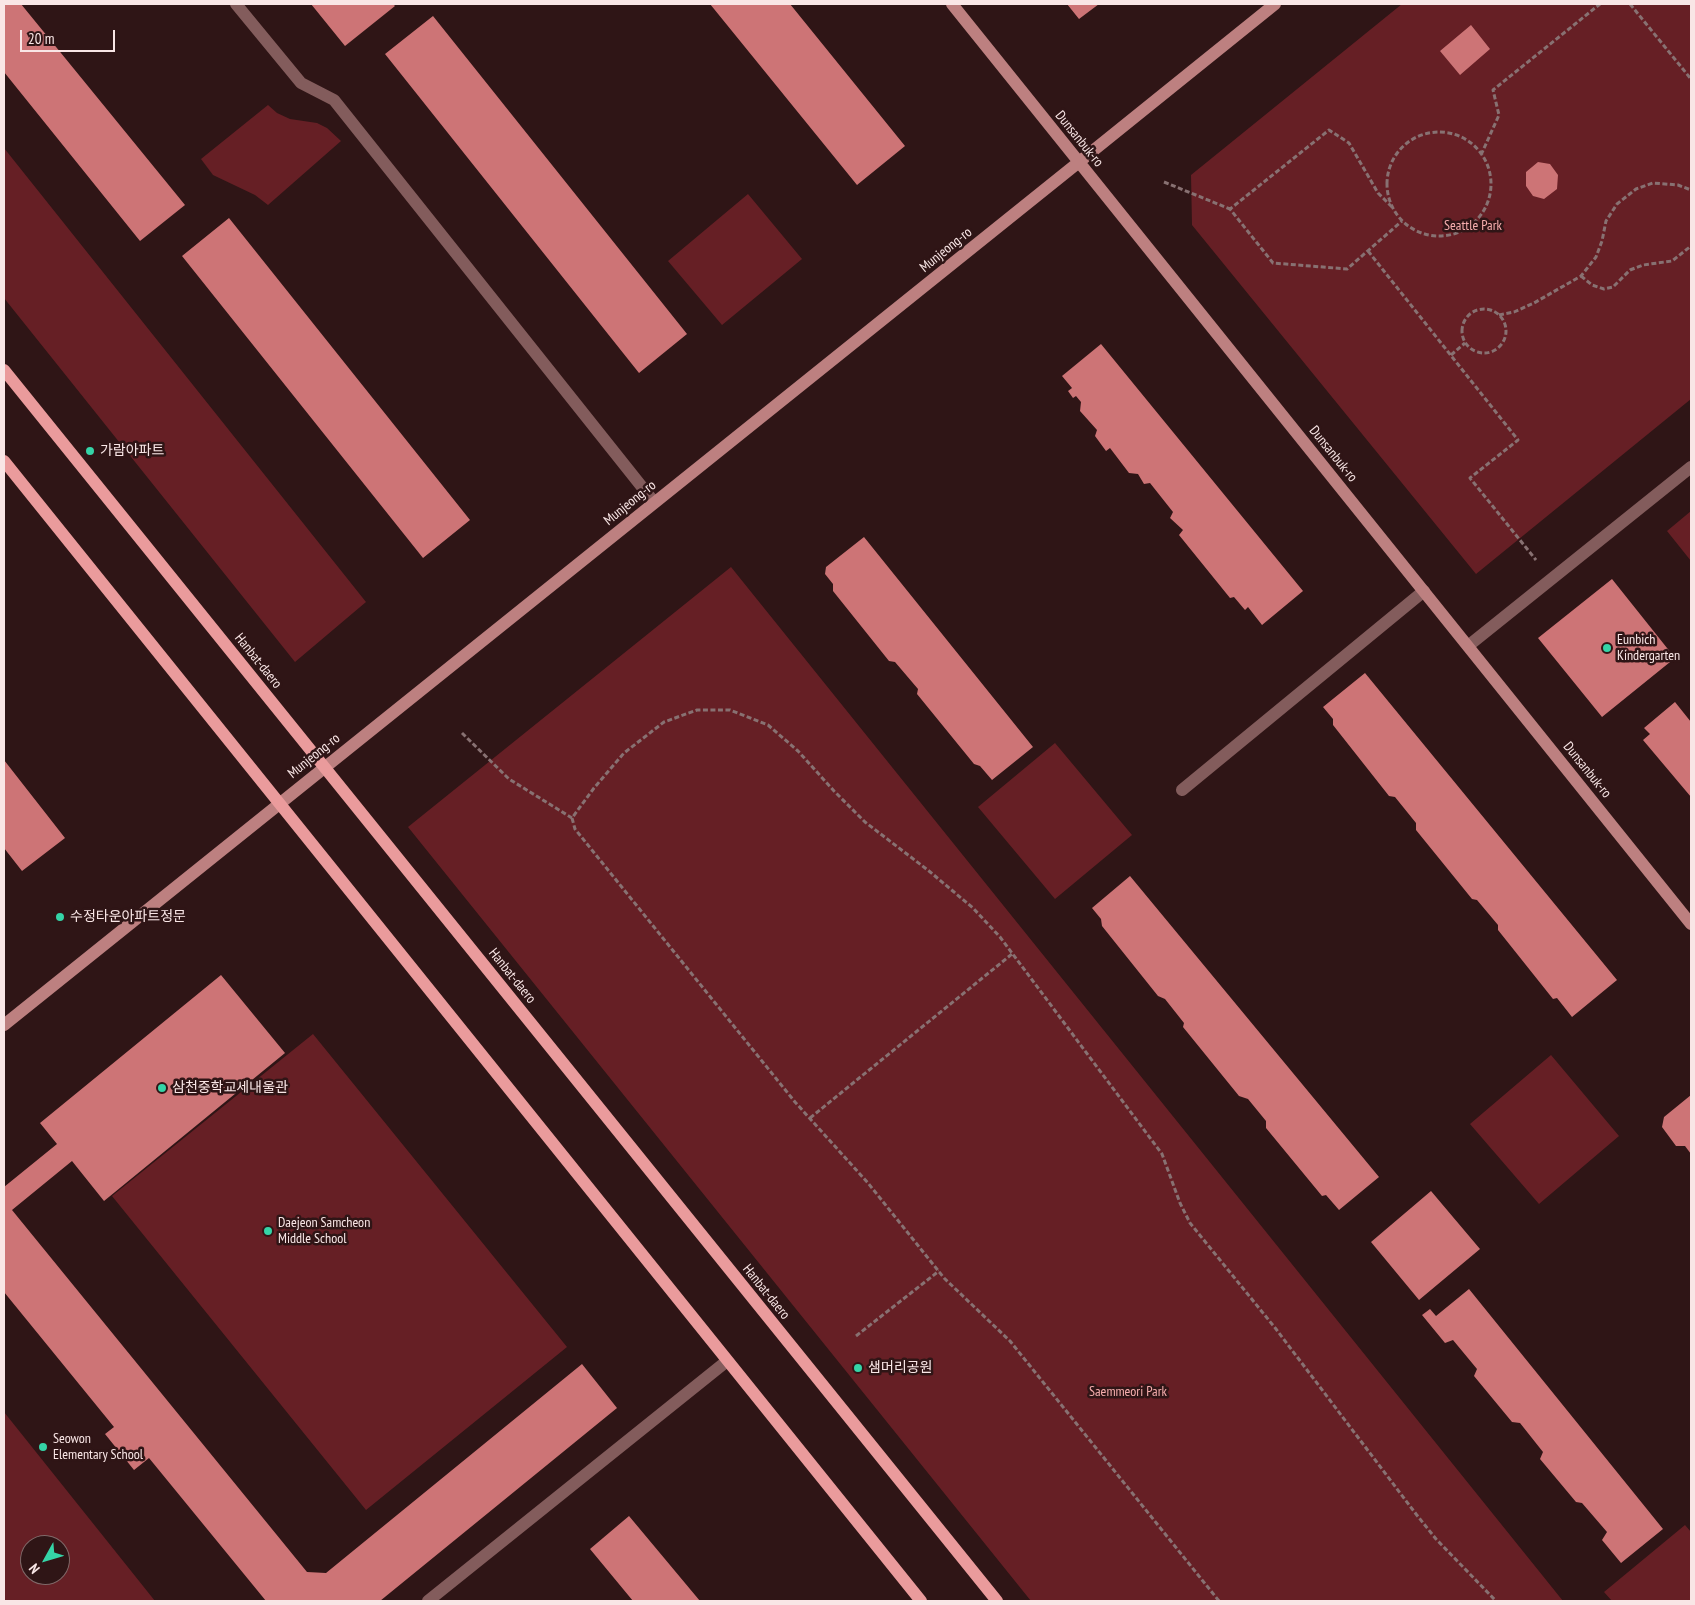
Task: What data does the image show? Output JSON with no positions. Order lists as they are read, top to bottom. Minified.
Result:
{"streets":{"main road":["Dunsanbuk-ro","Munjeong-ro","Hanbat-daero"]},"crossings":[["Dunsanbuk-ro","Munjeong-ro"],["Munjeong-ro","Hanbat-daero"]],"parks":["Seattle Park","Saemmeori Park"],"places":["가람아파트","Eunbich Kindergarten","수정타운아파트정문","삼천중학교세내울관","Daejeon Samcheon Middle School","샘머리공원","Seowon Elementary School"],"scale_bar":"20 m","north":"bottom left"}
